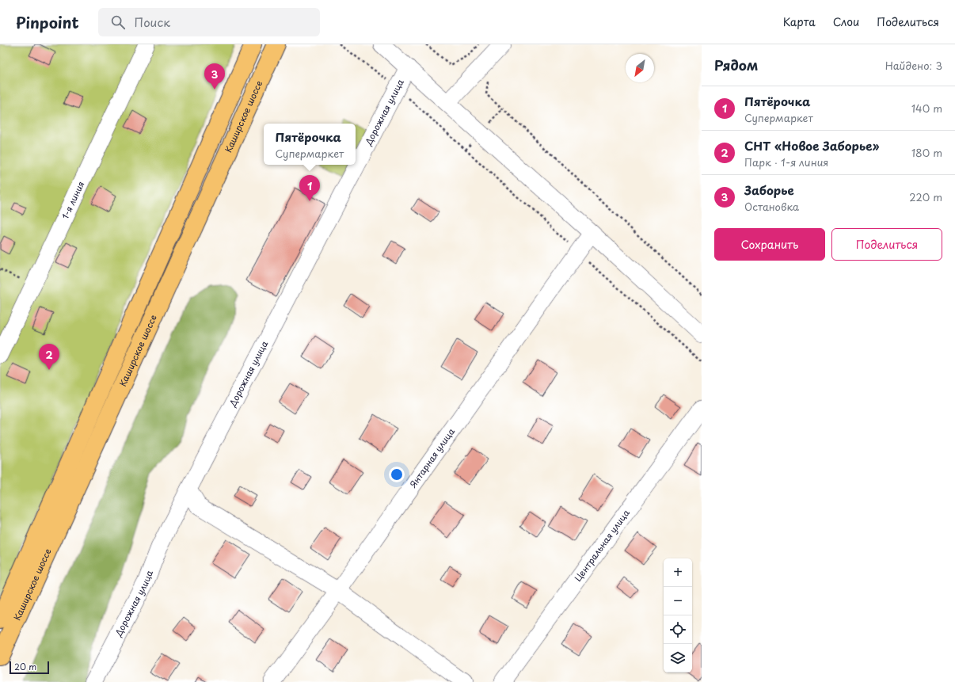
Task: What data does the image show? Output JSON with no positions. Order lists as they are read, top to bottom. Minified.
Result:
{"streets":{"main road":["Каширское шоссе"],"street":["Дорожная улица","1-я линия","Янтарная улица","Центральная улица"]},"scale_bar":"20 m","north":"bottom left","page":{"header":"Pinpoint","search":"Поиск","nav":["Карта","Слои","Поделиться"],"heading":["Рядом","Найдено: 3"],"pins":["3","1","2"],"list":[{"mark":"1","name":"Пятёрочка","note":"Супермаркет","value":"140 m"},{"mark":"2","name":"СНТ «Новое Заборье»","note":"Парк · 1-я линия","value":"180 m"},{"mark":"3","name":"Заборье","note":"Остановка","value":"220 m"}],"popup":["Пятёрочка","Супермаркет"],"buttons":["Сохранить","Поделиться"],"map_buttons":["+","−"],"scale":"20 m"}}
